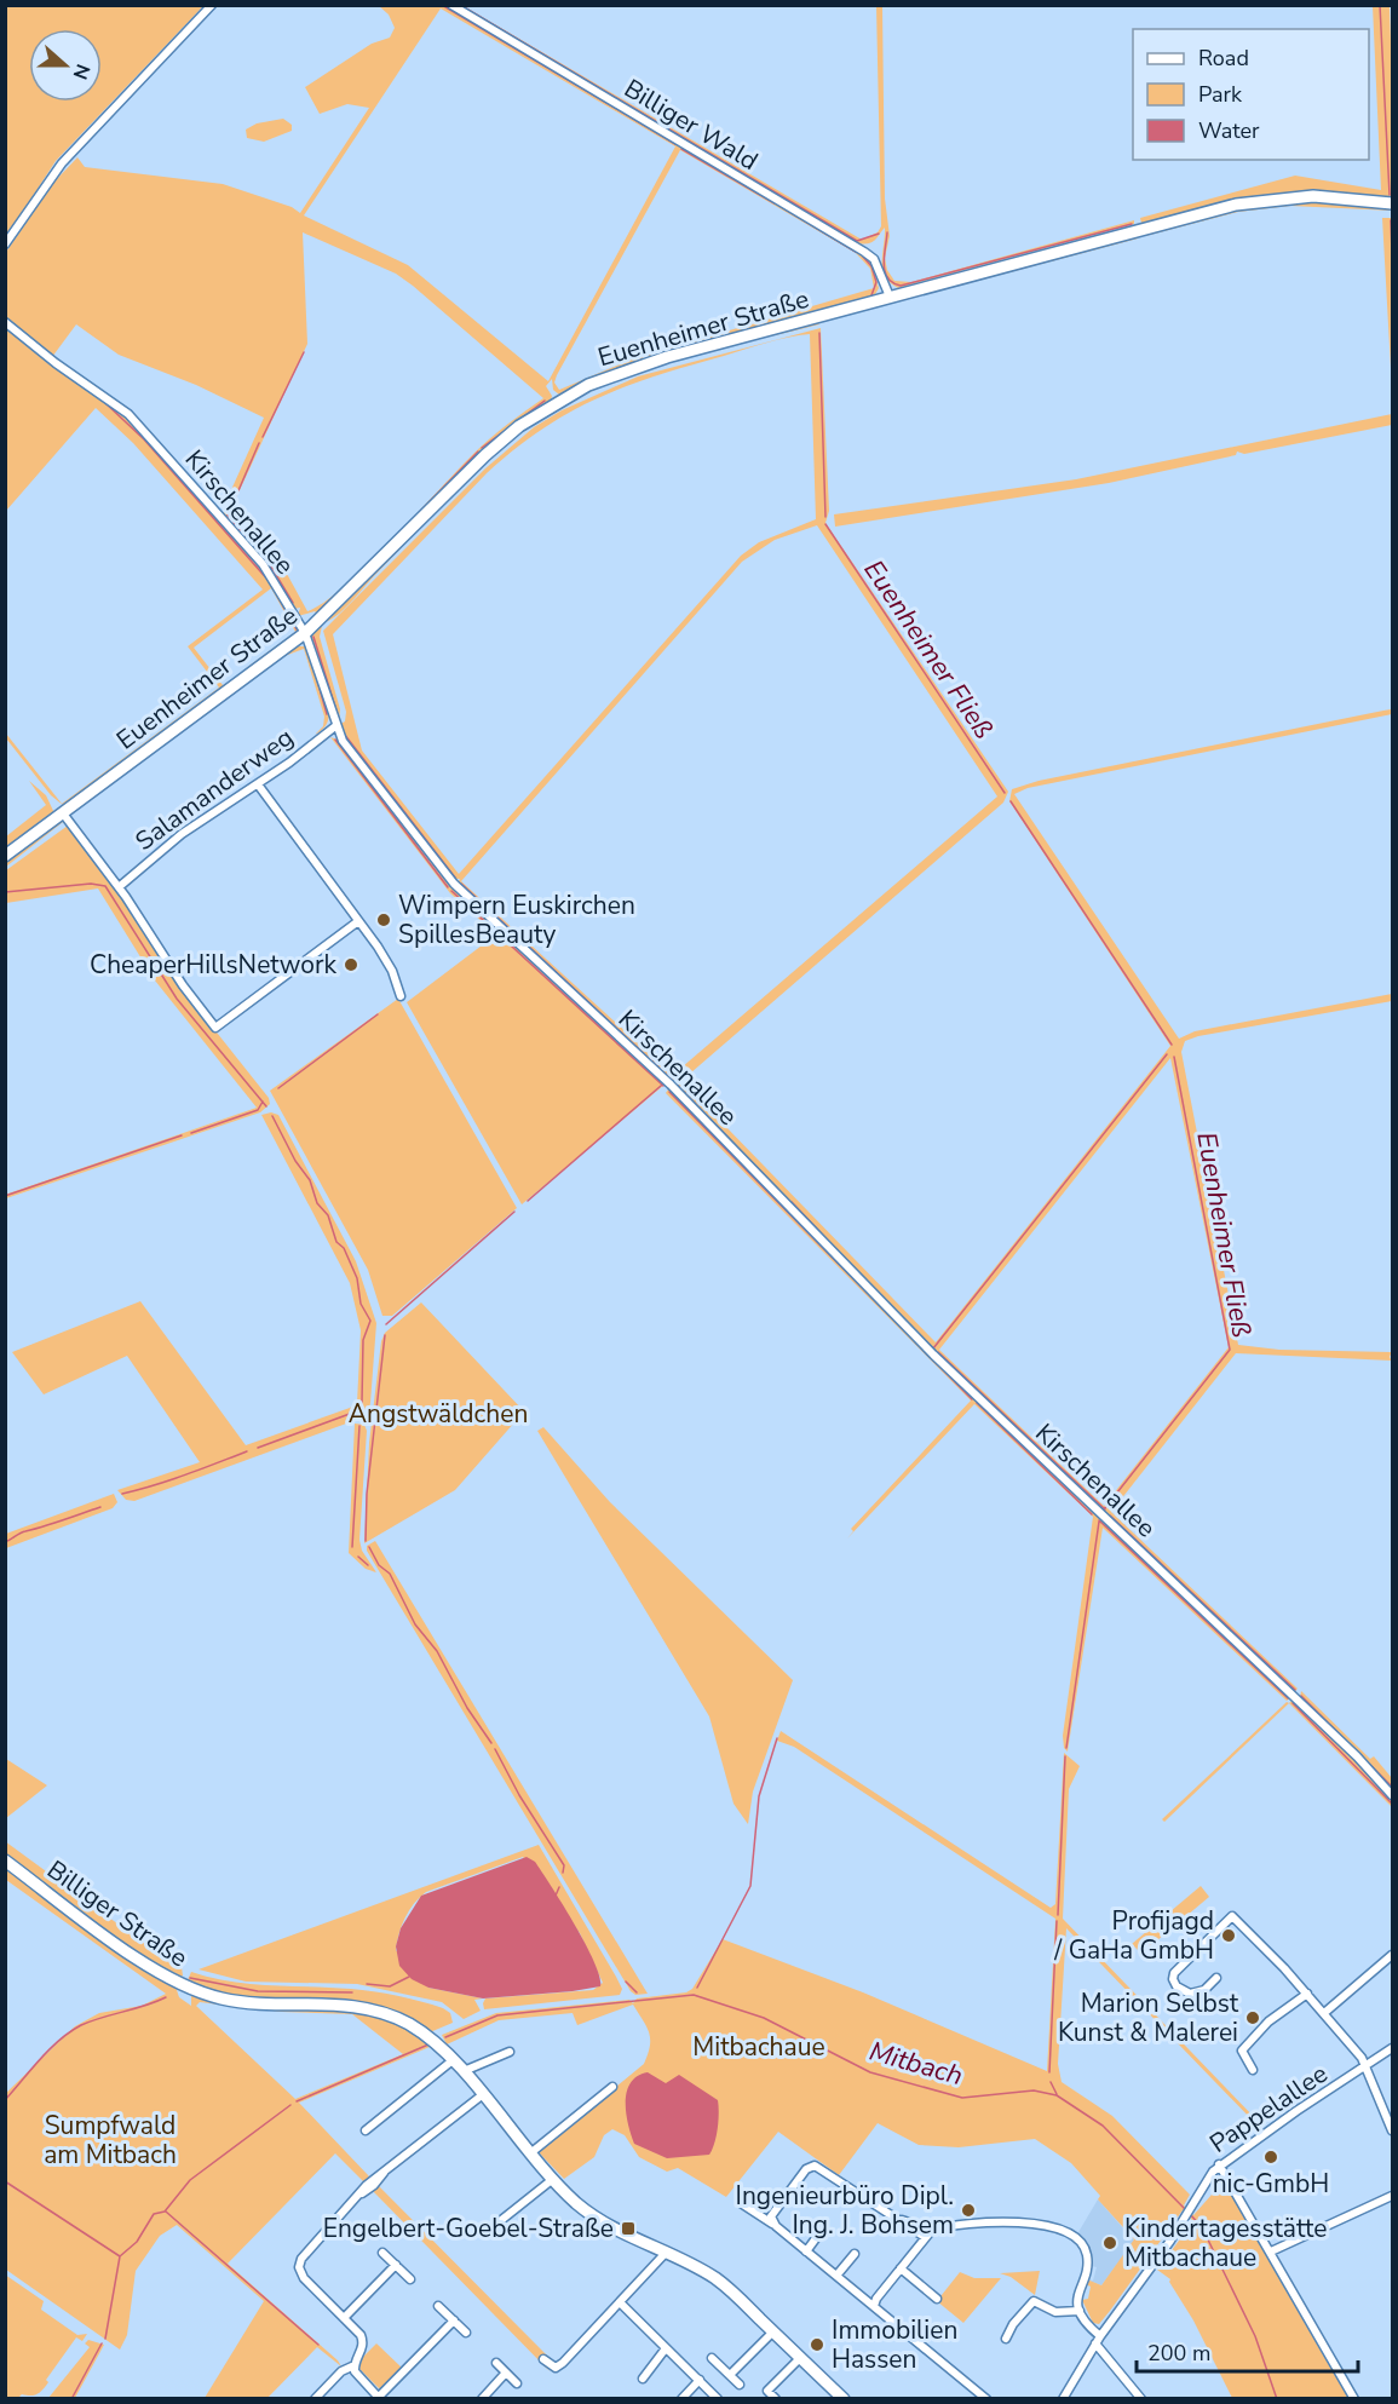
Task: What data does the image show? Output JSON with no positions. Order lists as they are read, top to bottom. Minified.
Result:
{"streets":{"main road":["Euenheimer Straße","Billiger Straße"],"street":["Billiger Wald","Kirschenallee","Salamanderweg","Pappelallee"]},"crossings":[["Billiger Wald","Euenheimer Straße"],["Euenheimer Straße","Kirschenallee"],["Kirschenallee","Salamanderweg"]],"water":["Euenheimer Fließ","Mitbach"],"parks":["Angstwäldchen","Mitbachaue","Sumpfwald am Mitbach"],"places":{"other":["Wimpern Euskirchen SpillesBeauty","CheaperHillsNetwork","Profijagd / GaHa GmbH","Marion Selbst Kunst & Malerei","nic-GmbH","Ingenieurbüro Dipl. Ing. J. Bohsem","Kindertagesstätte Mitbachaue","Immobilien Hassen"],"transit":["Engelbert-Goebel-Straße"]},"legend":["Road","Park","Water"],"scale_bar":"200 m","north":"right"}
